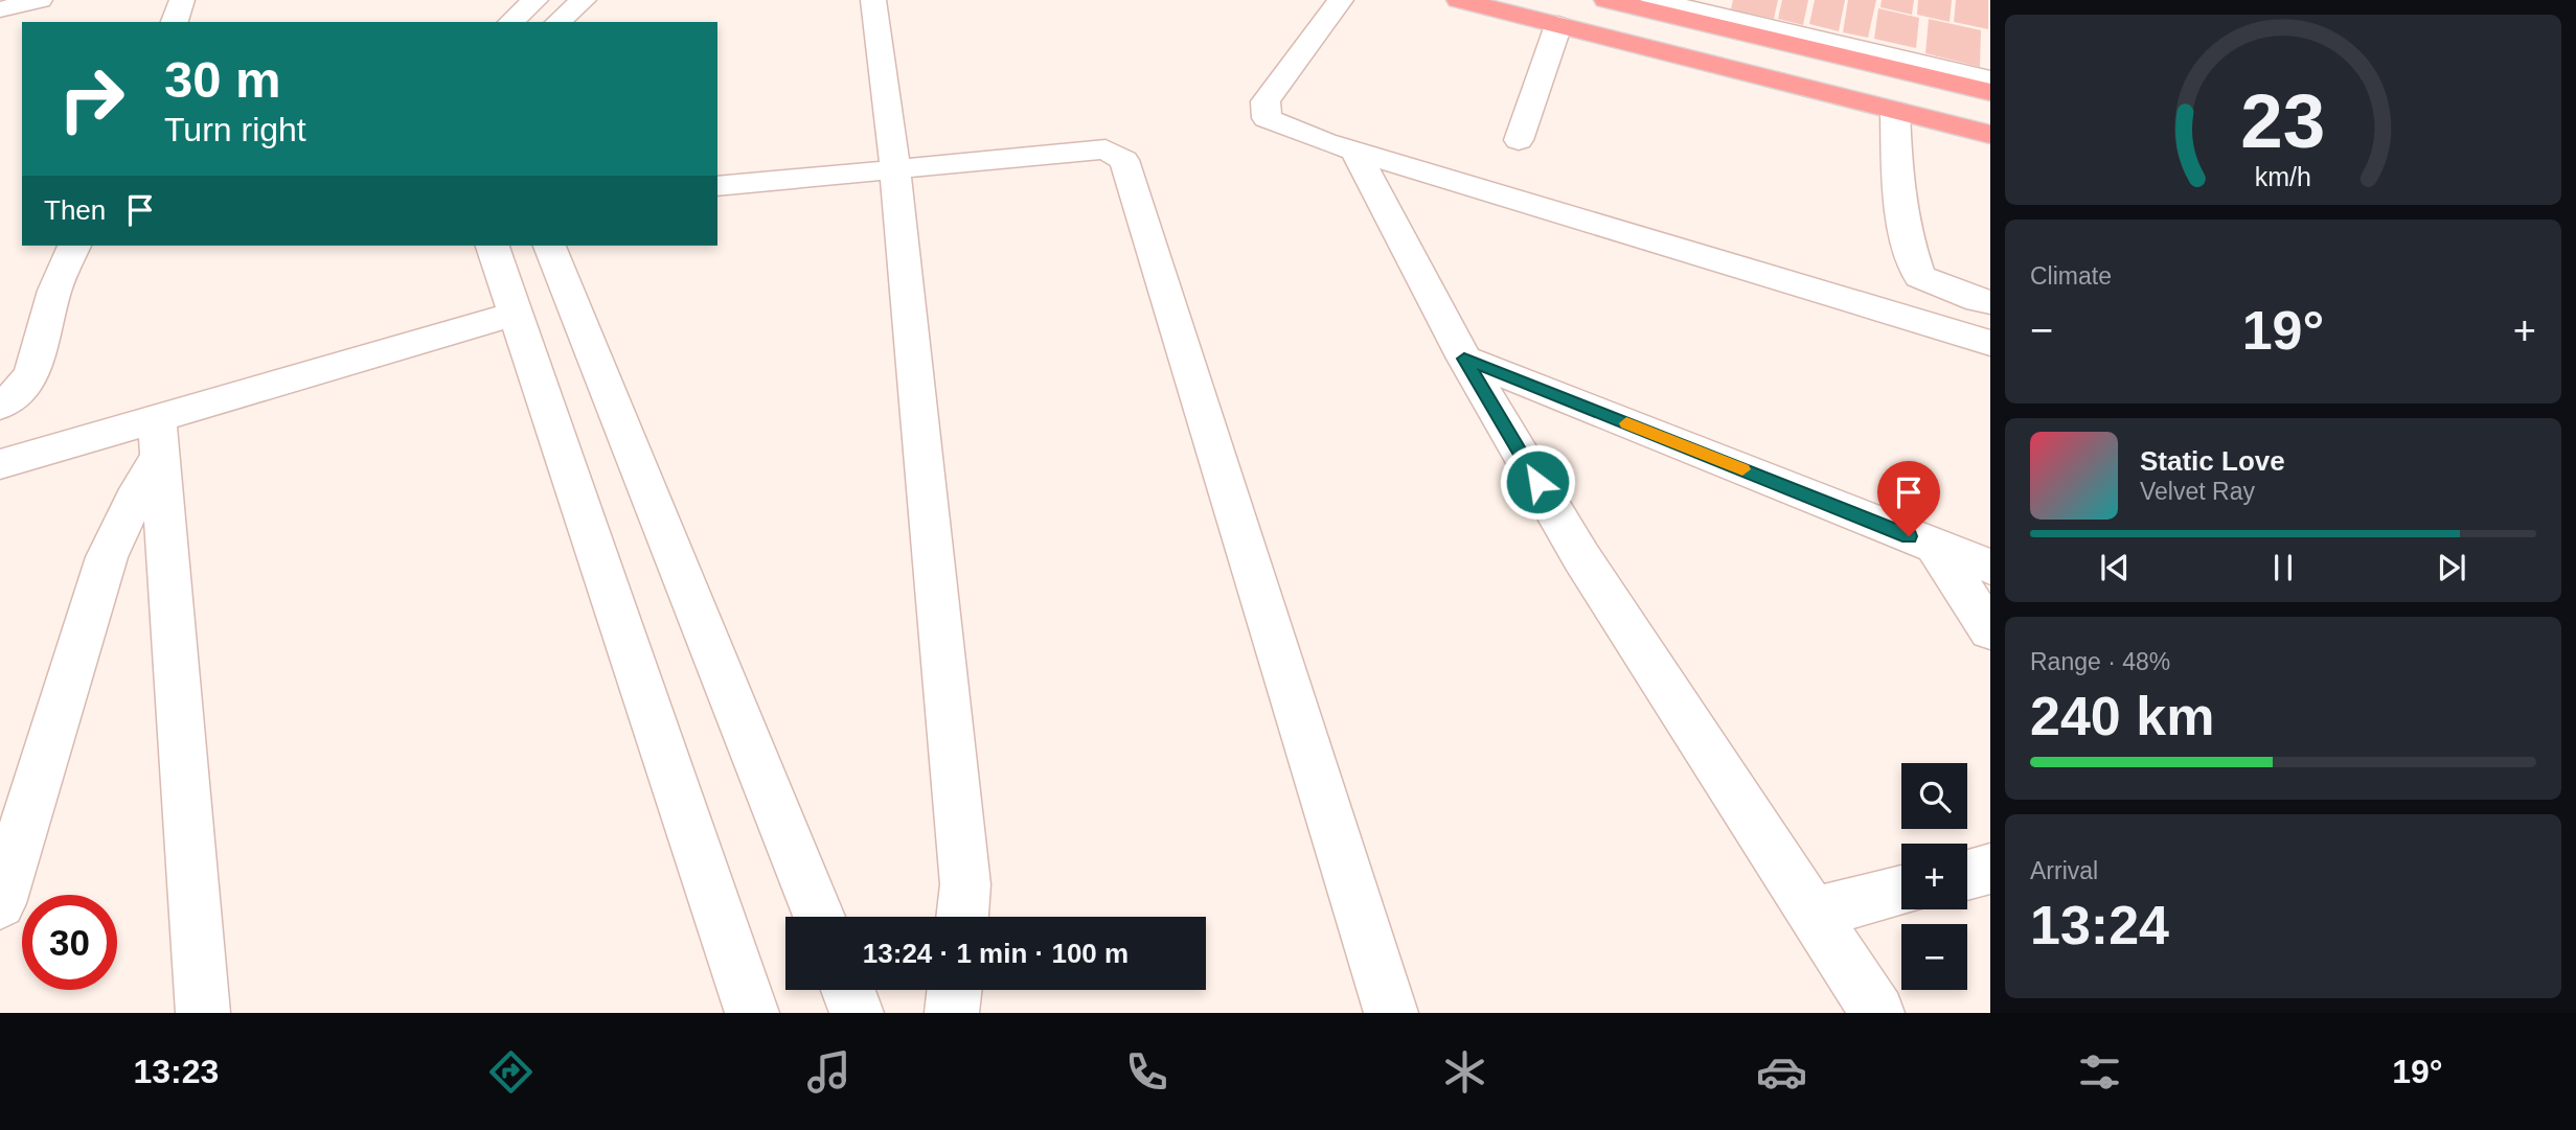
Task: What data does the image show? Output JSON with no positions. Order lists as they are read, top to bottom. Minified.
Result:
{"page":{"turn":["30 m","Turn right"],"then":"Then","tile":["Climate",["Range · 48%","240 km"],["Arrival","13:24"]],"heat":["−","19°","+"],"song":["Static Love","Velvet Ray"],"map_buttons":["+","−"],"limit":"30","trip":"13:24 · 1 min · 100 m","tabs":["13:23","19°"],"gauge":["23","km/h"]}}
